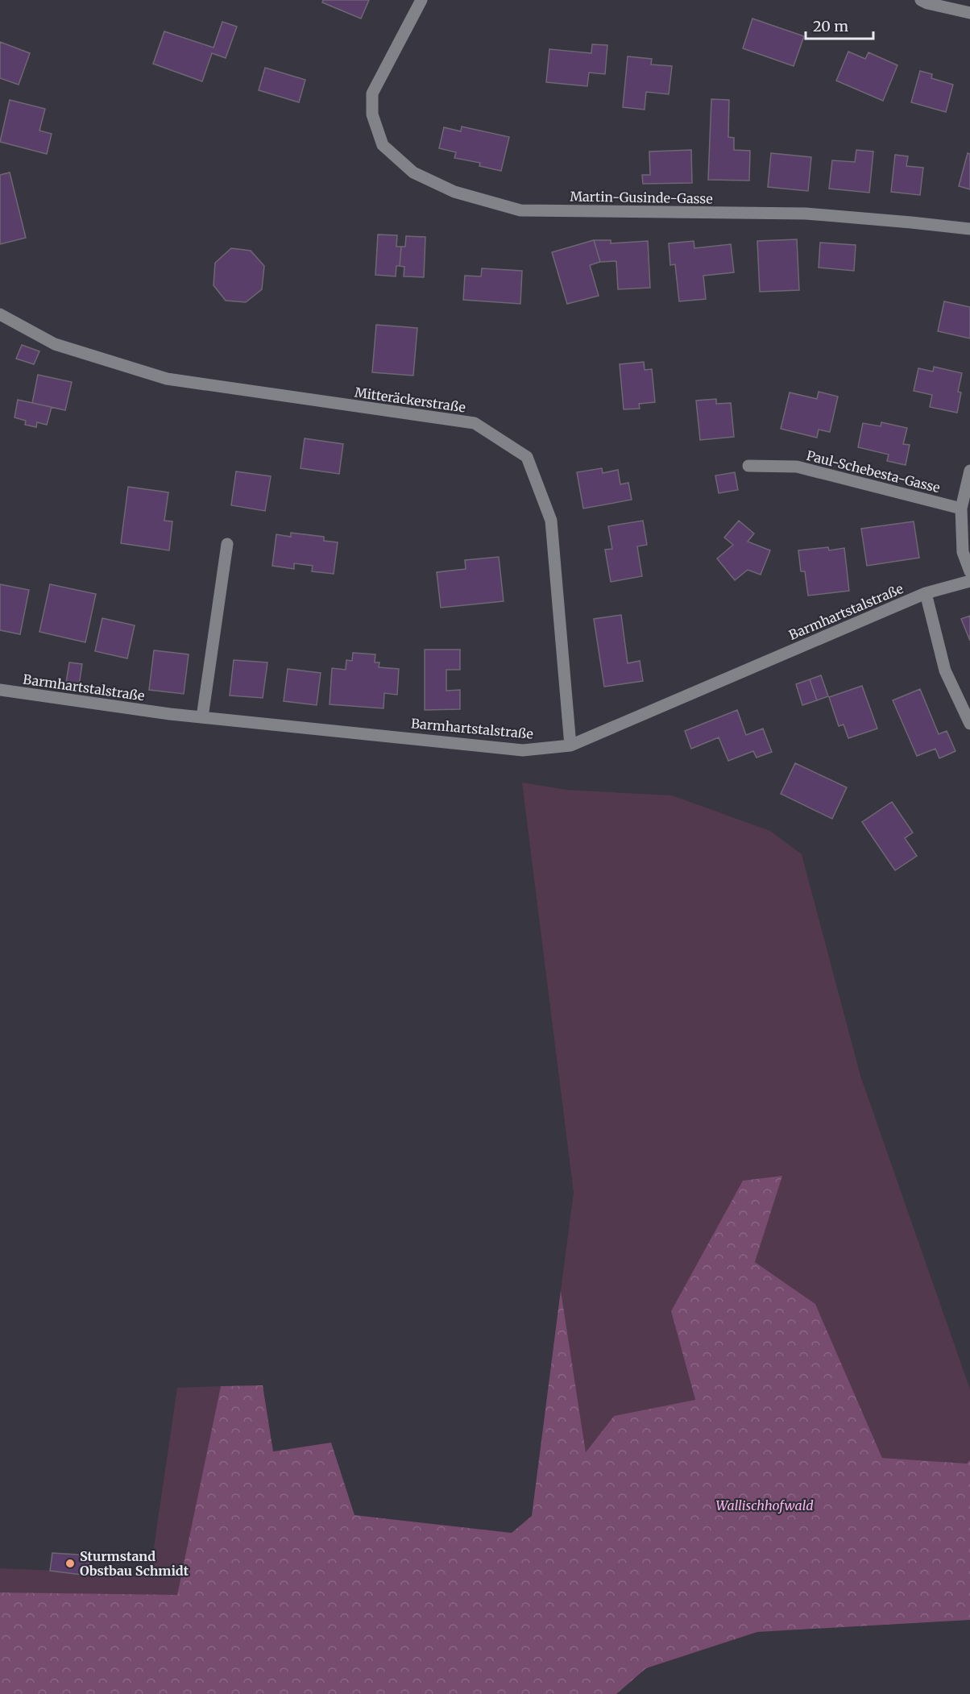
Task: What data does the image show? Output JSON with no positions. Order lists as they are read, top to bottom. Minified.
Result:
{"streets":{"street":["Martin-Gusinde-Gasse","Mitteräckerstraße","Paul-Schebesta-Gasse","Barmhartstalstraße"]},"crossings":[["Mitteräckerstraße","Barmhartstalstraße"]],"parks":["Wallischhofwald"],"places":["Sturmstand Obstbau Schmidt"],"scale_bar":"20 m"}
